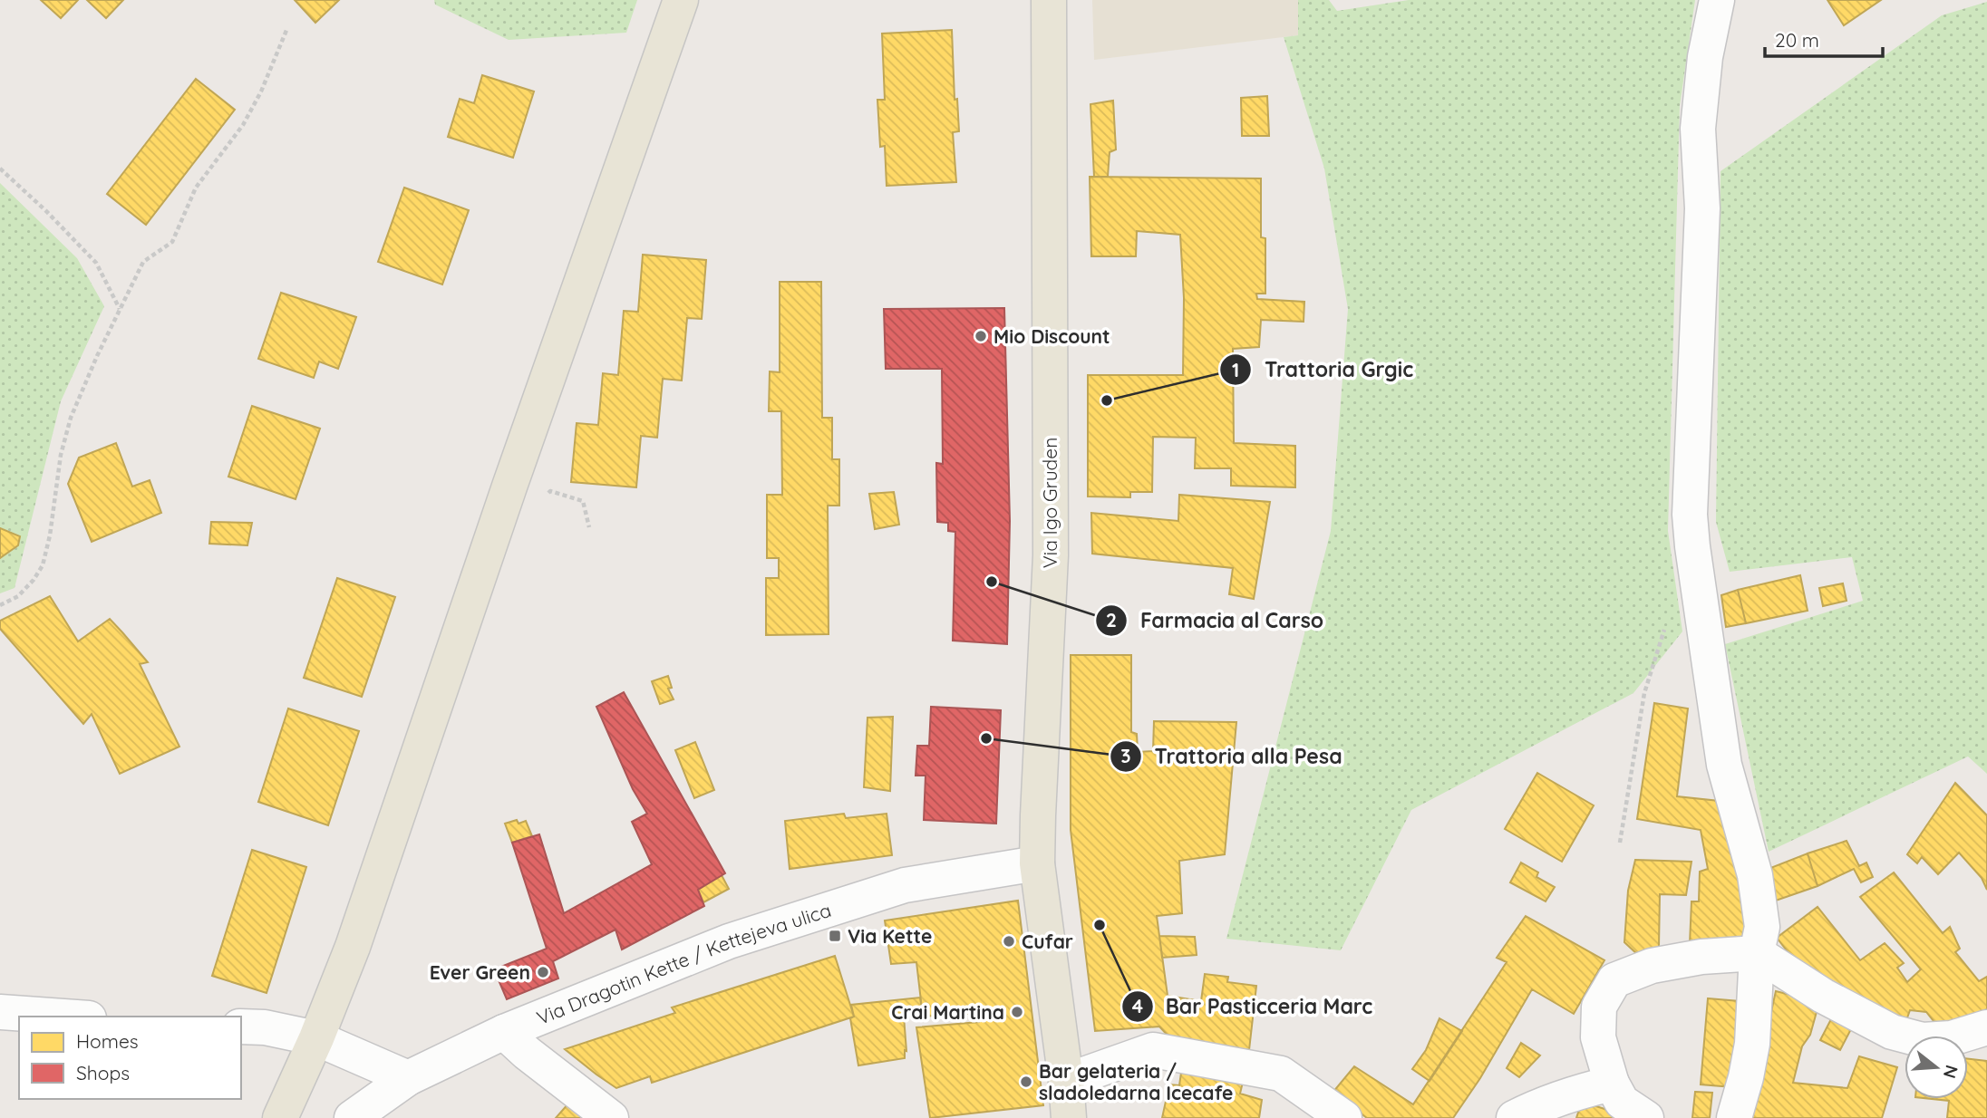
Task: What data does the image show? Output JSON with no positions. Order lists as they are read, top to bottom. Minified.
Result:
{"streets":{"main road":["Via Igo Gruden"],"street":["Via Dragotin Kette / Kettejeva ulica"]},"crossings":[["Via Igo Gruden","Via Dragotin Kette / Kettejeva ulica"]],"places":{"other":["Mio Discount","Trattoria Grgic","Farmacia al Carso","Trattoria alla Pesa","Bar Pasticceria Marc","Cufar","Ever Green","Crai Martina","Bar gelateria / sladoledarna Icecafe"],"transit":["Via Kette"]},"legend":["Homes","Shops"],"scale_bar":"20 m","north":"right"}
